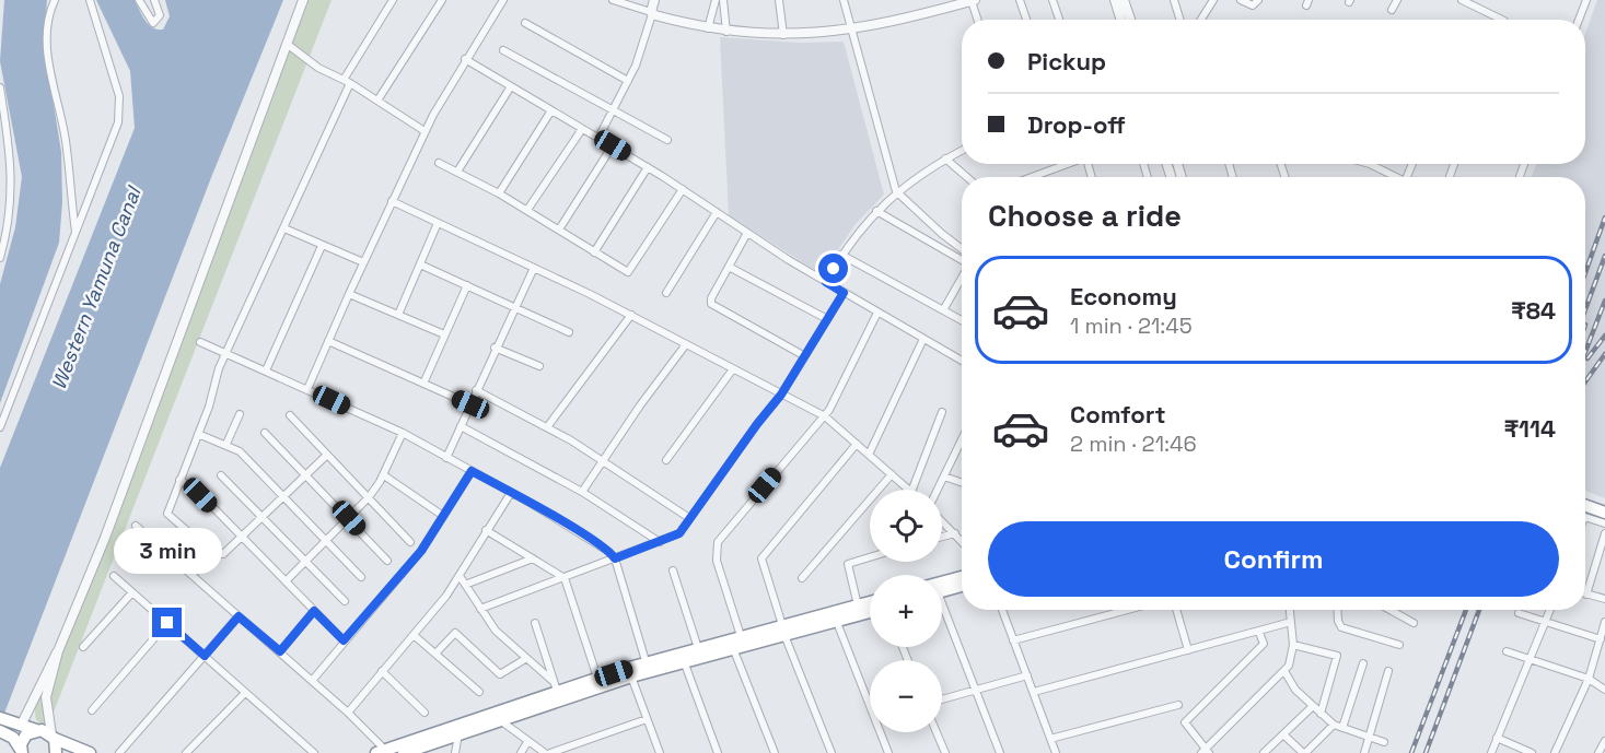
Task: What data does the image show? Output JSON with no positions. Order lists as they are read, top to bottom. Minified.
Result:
{"water":["Western Yamuna Canal"],"page":{"banner":["Pickup","Drop-off"],"heading":"Choose a ride","list":[{"name":"Economy","note":"1 min · 21:45","value":"₹84"},{"name":"Comfort","note":"2 min · 21:46","value":"₹114"}],"map_buttons":["+","−"],"buttons":"Confirm","bubble":"3 min"}}
